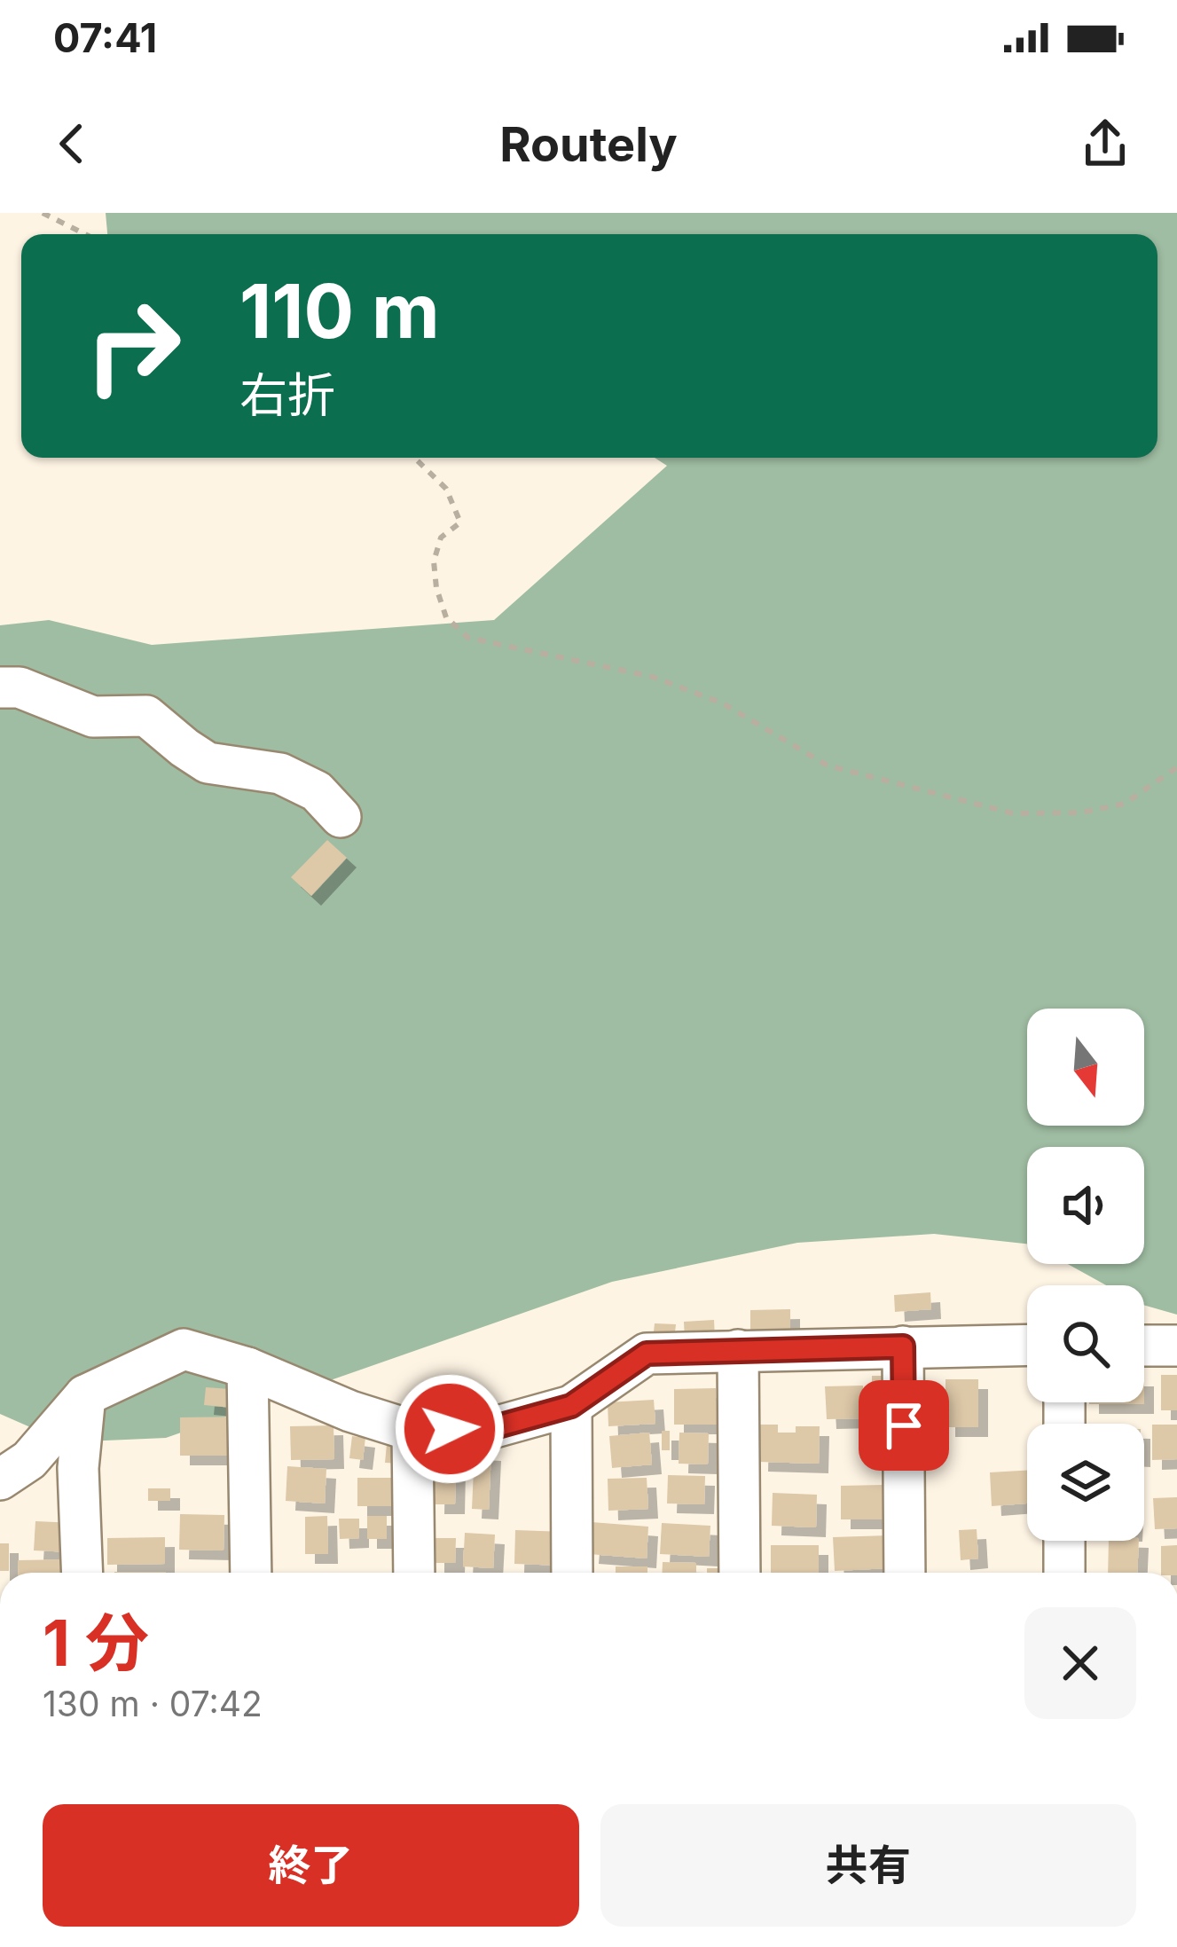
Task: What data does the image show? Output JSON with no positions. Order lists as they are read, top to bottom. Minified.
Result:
{"north":"bottom","page":{"status":"07:41","header":"Routely","turn":["110 m","右折"],"heading":["1 分","130 m · 07:42"],"buttons":["終了","共有"]}}
